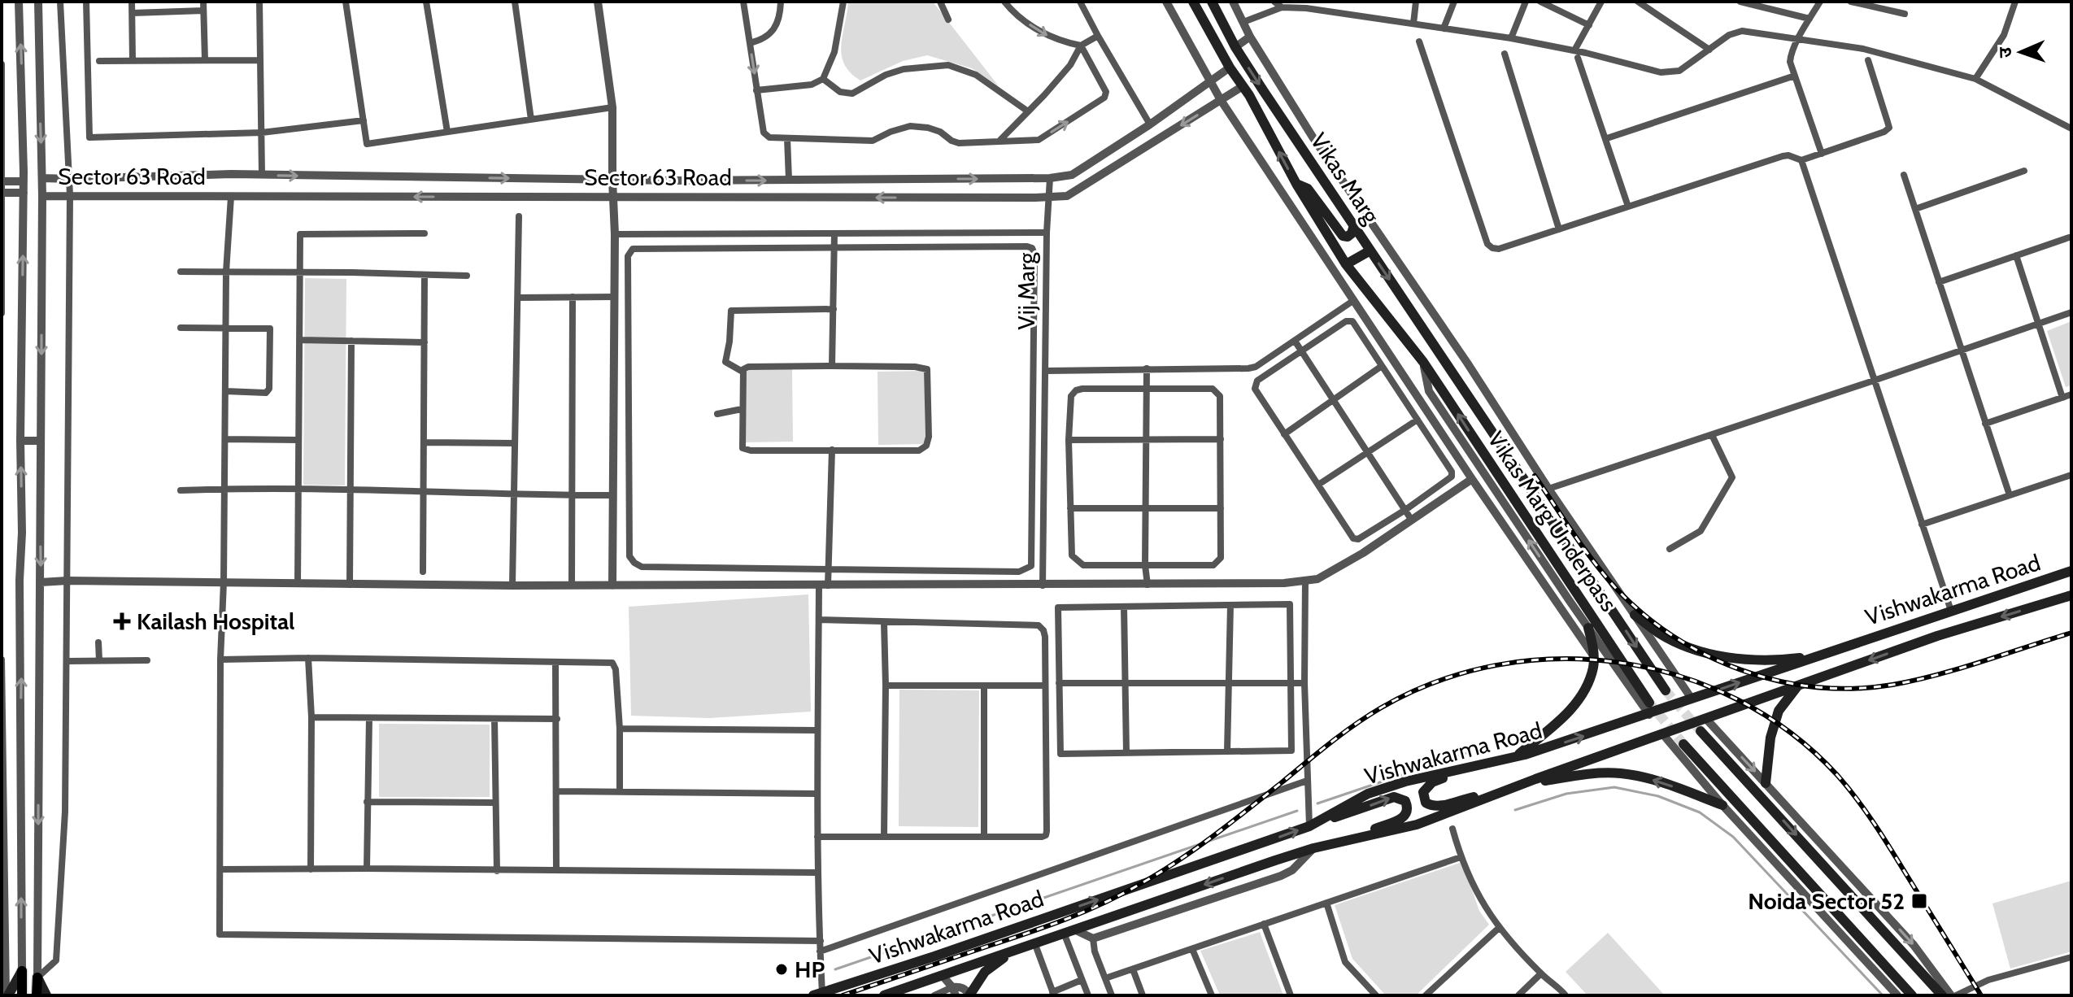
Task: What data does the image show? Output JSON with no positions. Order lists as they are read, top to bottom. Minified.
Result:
{"streets":{"main road":["Vikas Marg","Vikas Marg Underpass","Vishwakarma Road"],"street":["Sector 63 Road","Vij Marg"]},"crossings":[["Sector 63 Road","Vikas Marg"],["Vikas Marg","Vikas Marg Underpass"]],"places":{"health":["Kailash Hospital"],"transit":["Noida Sector 52"],"other":["HP"]},"north":"left"}
